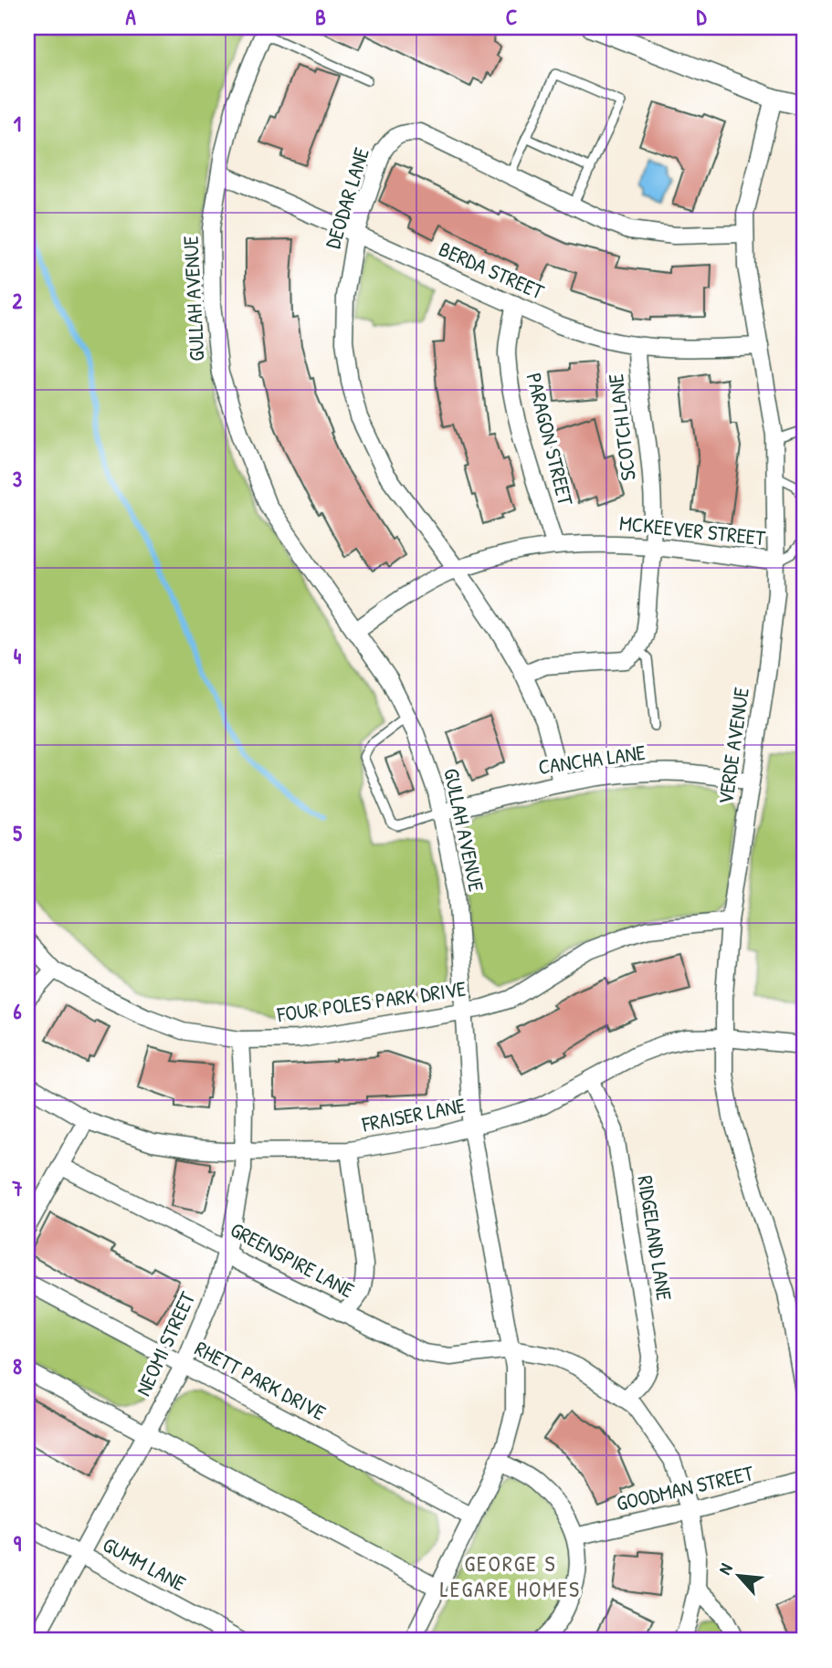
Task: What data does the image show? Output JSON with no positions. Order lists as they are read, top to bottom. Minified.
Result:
{"streets":{"street":["DEODAR LANE","BERDA STREET","GULLAH AVENUE","SCOTCH LANE","PARAGON STREET","MCKEEVER STREET","VERDE AVENUE","CANCHA LANE","FOUR POLES PARK DRIVE","FRAISER LANE","RIDGELAND LANE","GREENSPIRE LANE","NEOMI STREET","RHETT PARK DRIVE","GOODMAN STREET","GUMM LANE"]},"crossings":[["DEODAR LANE","BERDA STREET"],["DEODAR LANE","MCKEEVER STREET"],["DEODAR LANE","VERDE AVENUE"],["DEODAR LANE","CANCHA LANE"],["BERDA STREET","GULLAH AVENUE"],["BERDA STREET","SCOTCH LANE"],["BERDA STREET","PARAGON STREET"],["BERDA STREET","VERDE AVENUE"],["GULLAH AVENUE","MCKEEVER STREET"],["GULLAH AVENUE","CANCHA LANE"],["GULLAH AVENUE","FOUR POLES PARK DRIVE"],["GULLAH AVENUE","FRAISER LANE"],["GULLAH AVENUE","GREENSPIRE LANE"],["GULLAH AVENUE","RHETT PARK DRIVE"],["SCOTCH LANE","MCKEEVER STREET"],["PARAGON STREET","MCKEEVER STREET"],["MCKEEVER STREET","VERDE AVENUE"],["VERDE AVENUE","CANCHA LANE"],["VERDE AVENUE","FOUR POLES PARK DRIVE"],["VERDE AVENUE","FRAISER LANE"],["FOUR POLES PARK DRIVE","NEOMI STREET"],["FRAISER LANE","RIDGELAND LANE"],["FRAISER LANE","NEOMI STREET"],["RIDGELAND LANE","GREENSPIRE LANE"],["GREENSPIRE LANE","NEOMI STREET"],["GREENSPIRE LANE","GOODMAN STREET"],["NEOMI STREET","RHETT PARK DRIVE"],["NEOMI STREET","GUMM LANE"]],"districts":["GEORGE S LEGARE HOMES"],"north":"top left","grid":{"columns":["A","B","C","D"],"rows":["1","2","3","4","5","6","7","8","9"]}}
